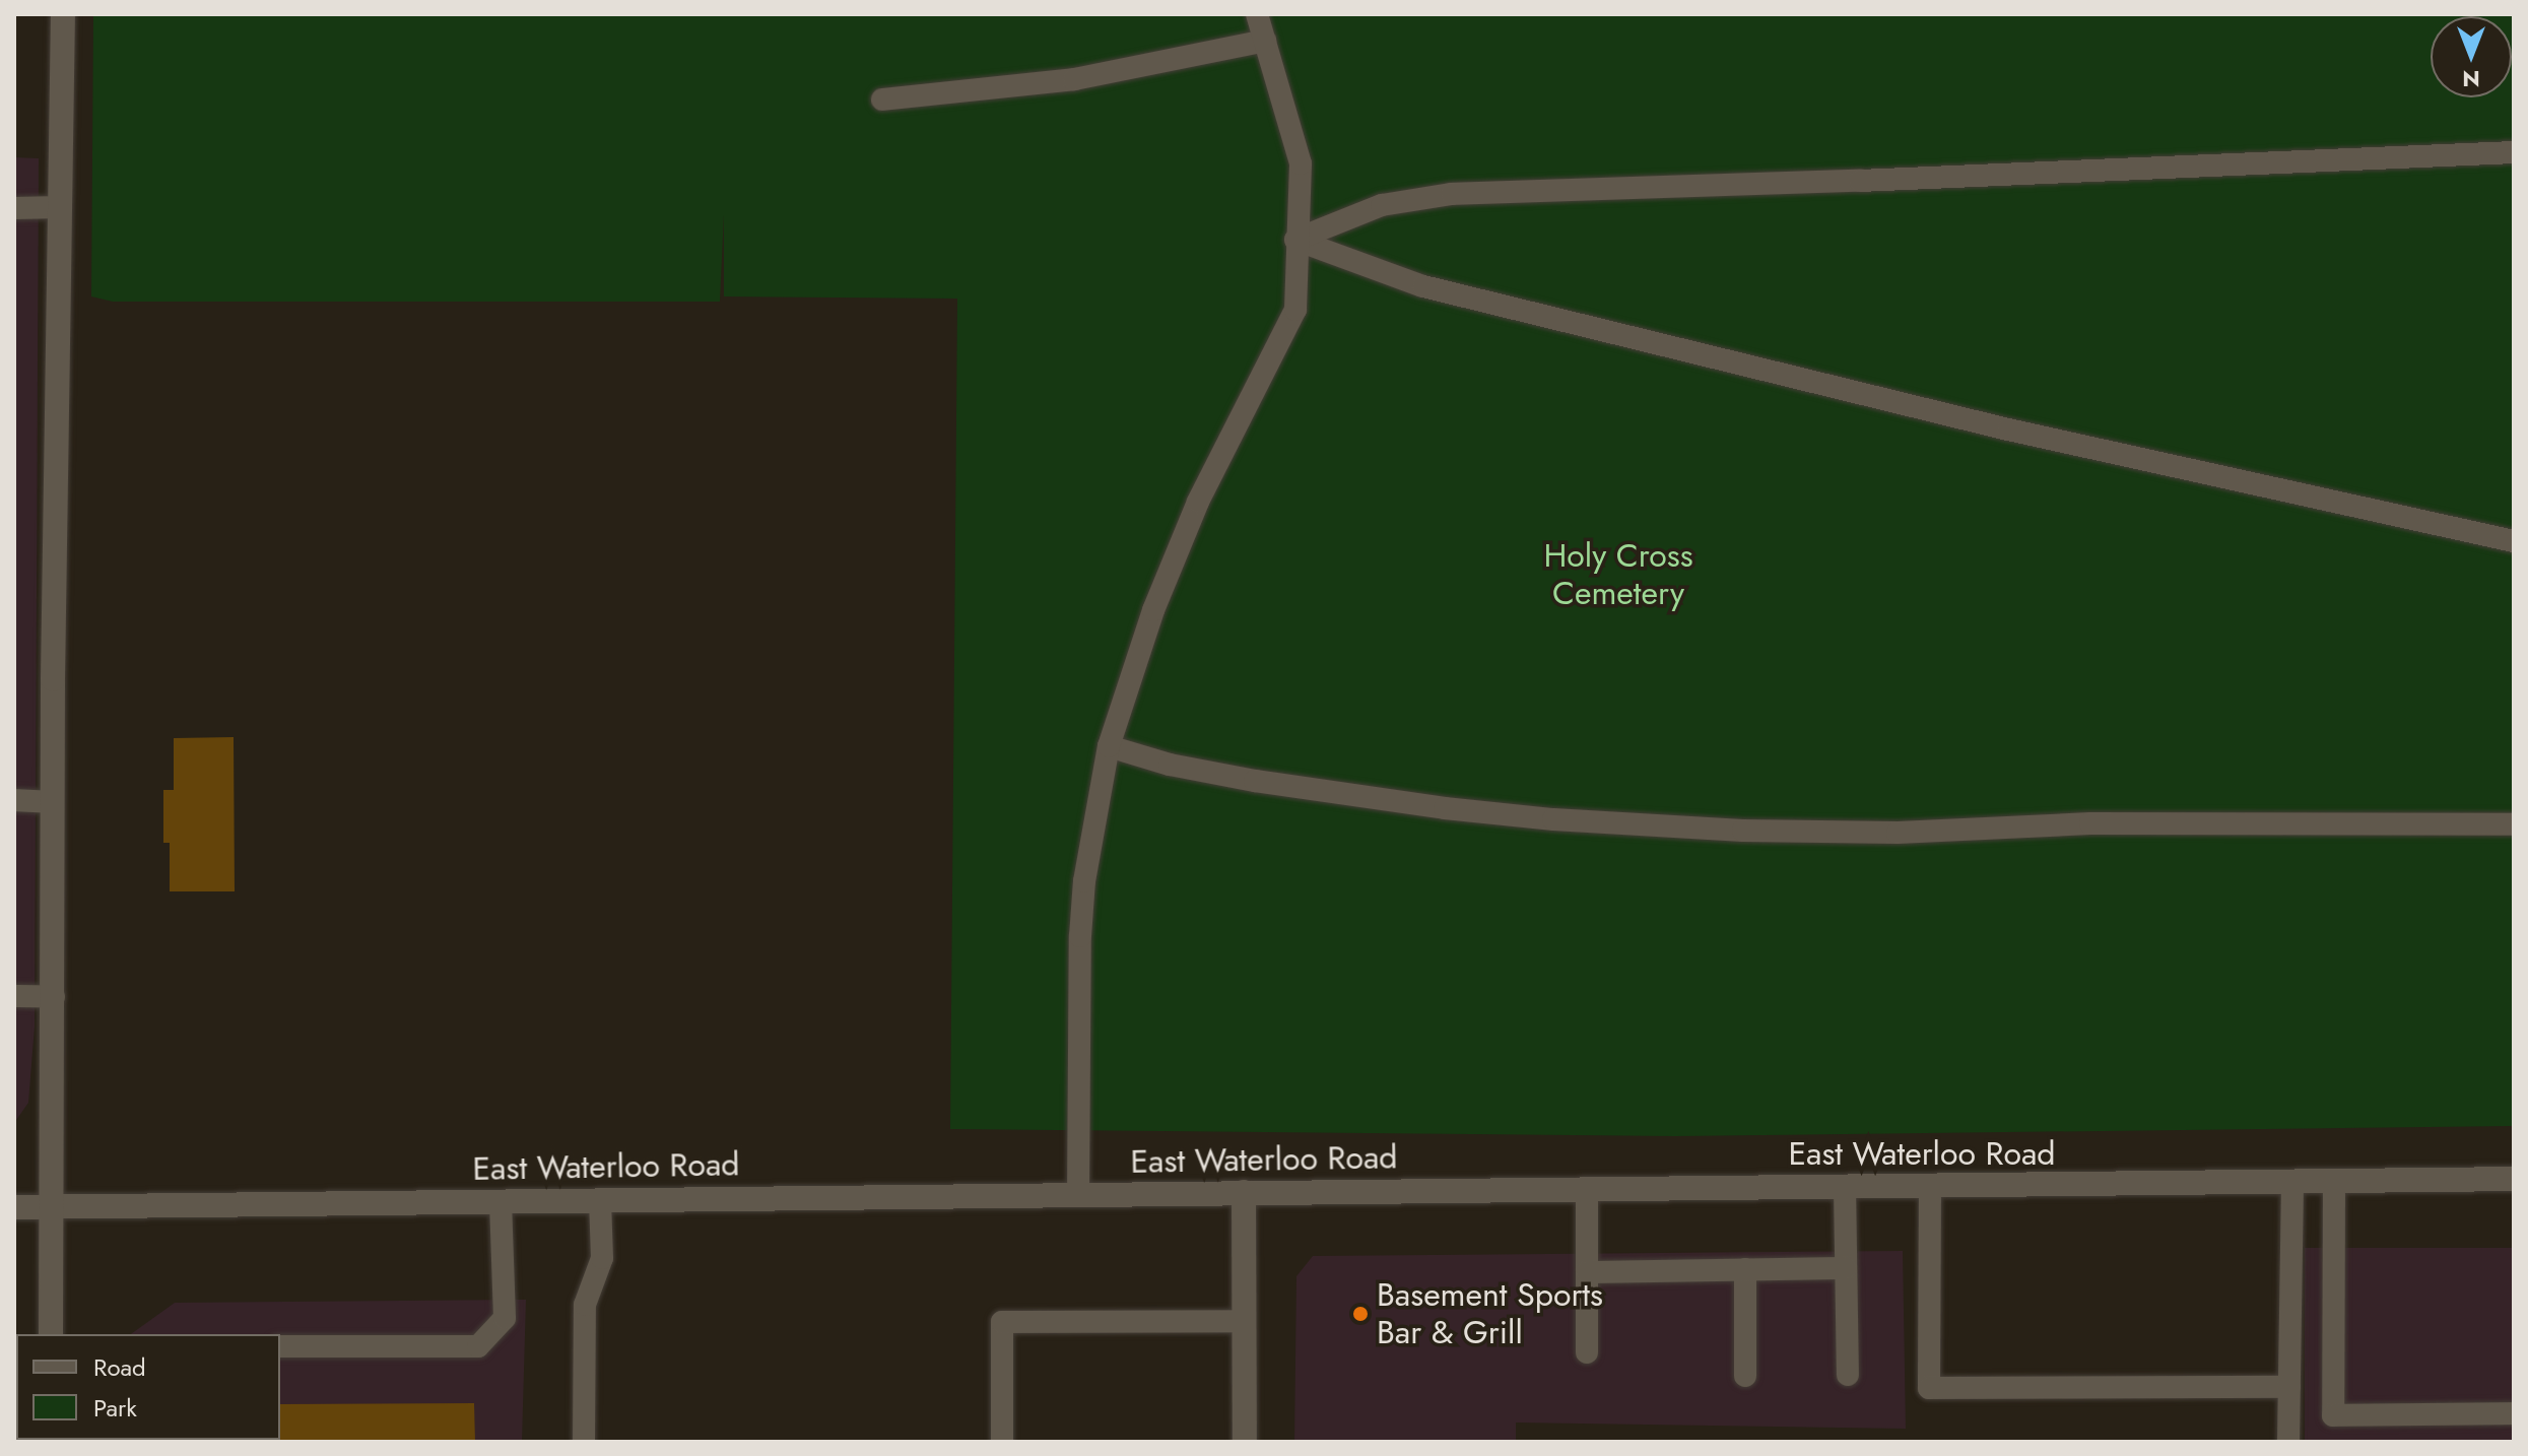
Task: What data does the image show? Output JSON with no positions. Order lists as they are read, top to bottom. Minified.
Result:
{"streets":{"main road":["East Waterloo Road"]},"parks":["Holy Cross Cemetery"],"places":["Basement Sports Bar & Grill"],"legend":["Road","Park"],"north":"bottom"}
